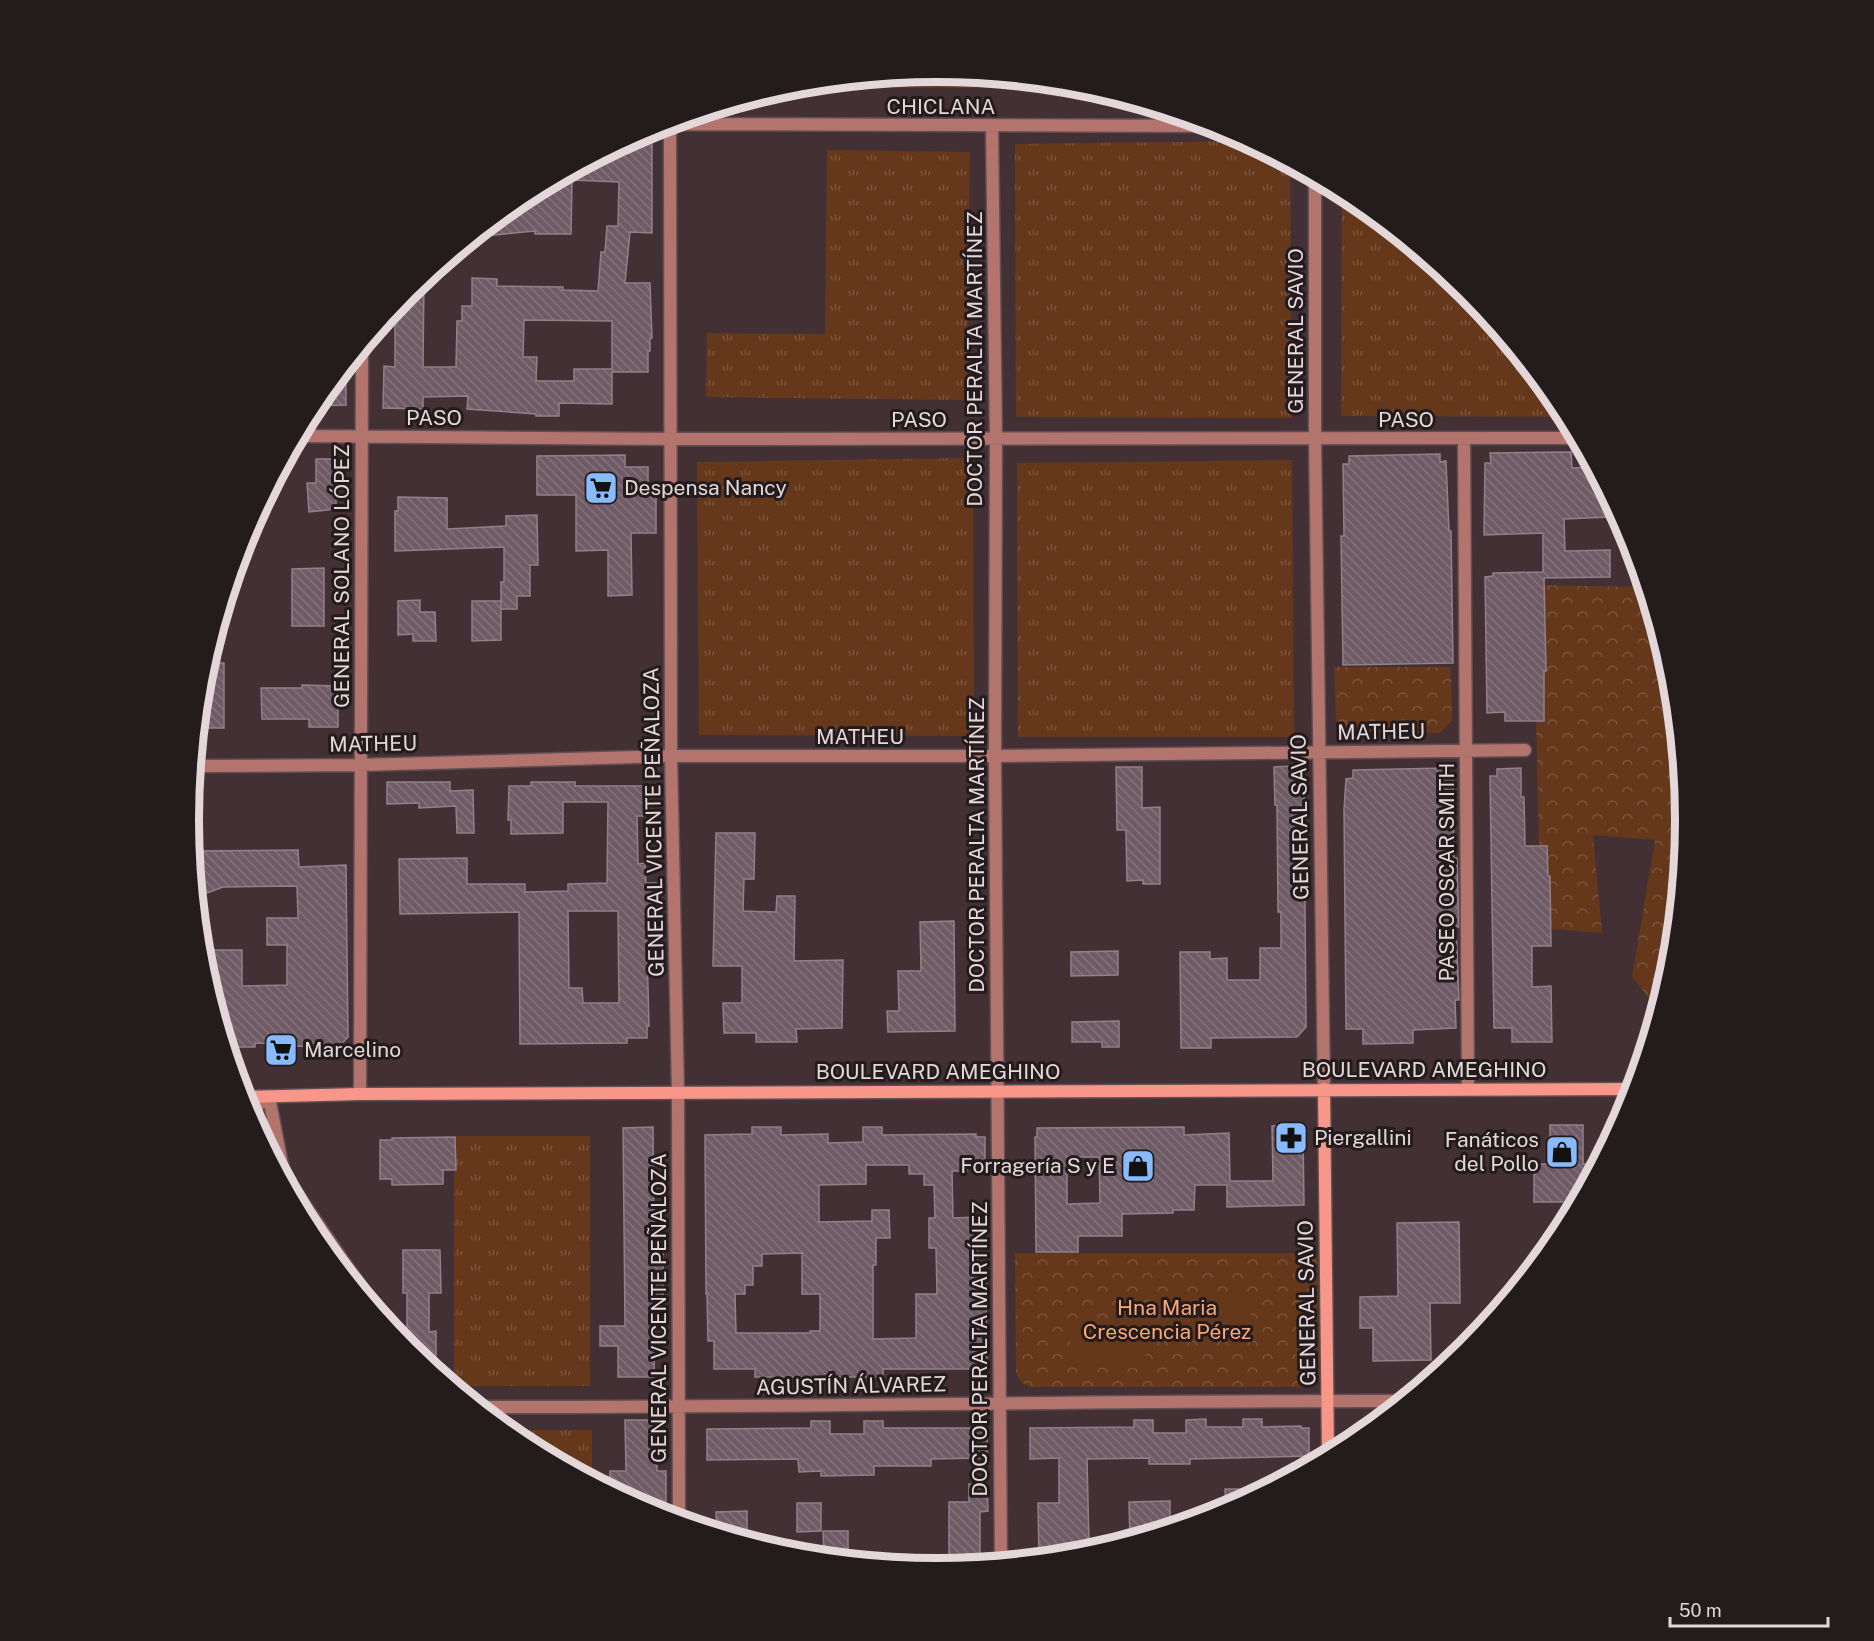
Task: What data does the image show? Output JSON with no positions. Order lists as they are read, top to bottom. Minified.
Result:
{"streets":{"main road":["GENERAL SAVIO","BOULEVARD AMEGHINO"],"street":["CHICLANA","DOCTOR PERALTA MARTÍNEZ","PASO","GENERAL SOLANO LÓPEZ","MATHEU","GENERAL VICENTE PEÑALOZA","PASEO OSCAR SMITH","AGUSTÍN ÁLVAREZ"]},"crossings":[["CHICLANA","DOCTOR PERALTA MARTÍNEZ"],["GENERAL SAVIO","PASO"],["GENERAL SAVIO","MATHEU"],["GENERAL SAVIO","BOULEVARD AMEGHINO"],["GENERAL SAVIO","AGUSTÍN ÁLVAREZ"],["DOCTOR PERALTA MARTÍNEZ","PASO"],["DOCTOR PERALTA MARTÍNEZ","MATHEU"],["DOCTOR PERALTA MARTÍNEZ","BOULEVARD AMEGHINO"],["DOCTOR PERALTA MARTÍNEZ","AGUSTÍN ÁLVAREZ"],["PASO","GENERAL SOLANO LÓPEZ"],["PASO","GENERAL VICENTE PEÑALOZA"],["PASO","PASEO OSCAR SMITH"],["GENERAL SOLANO LÓPEZ","MATHEU"],["GENERAL SOLANO LÓPEZ","BOULEVARD AMEGHINO"],["MATHEU","GENERAL VICENTE PEÑALOZA"],["MATHEU","PASEO OSCAR SMITH"],["GENERAL VICENTE PEÑALOZA","BOULEVARD AMEGHINO"],["GENERAL VICENTE PEÑALOZA","AGUSTÍN ÁLVAREZ"],["PASEO OSCAR SMITH","BOULEVARD AMEGHINO"]],"parks":["Hna Maria Crescencia Pérez"],"places":{"supermarket":["Despensa Nancy","Marcelino"],"pharmacy":["Piergallini"],"shop":["Fanáticos del Pollo","Forragería S y E"]},"scale_bar":"50 m"}
